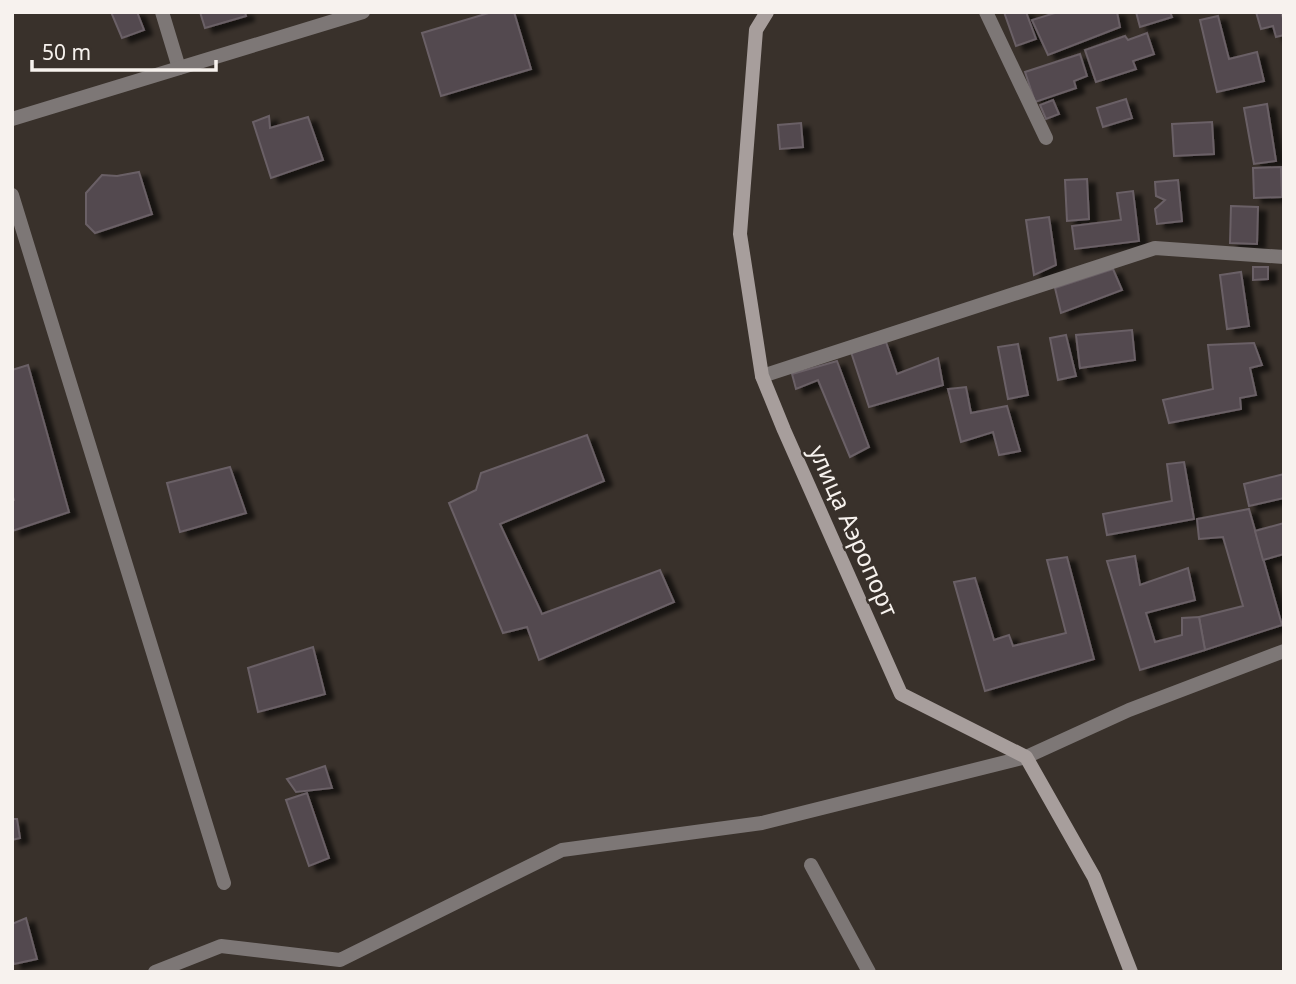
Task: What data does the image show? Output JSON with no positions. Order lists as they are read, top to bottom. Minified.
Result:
{"streets":{"main road":["улица Аэропорт"]},"scale_bar":"50 m"}
